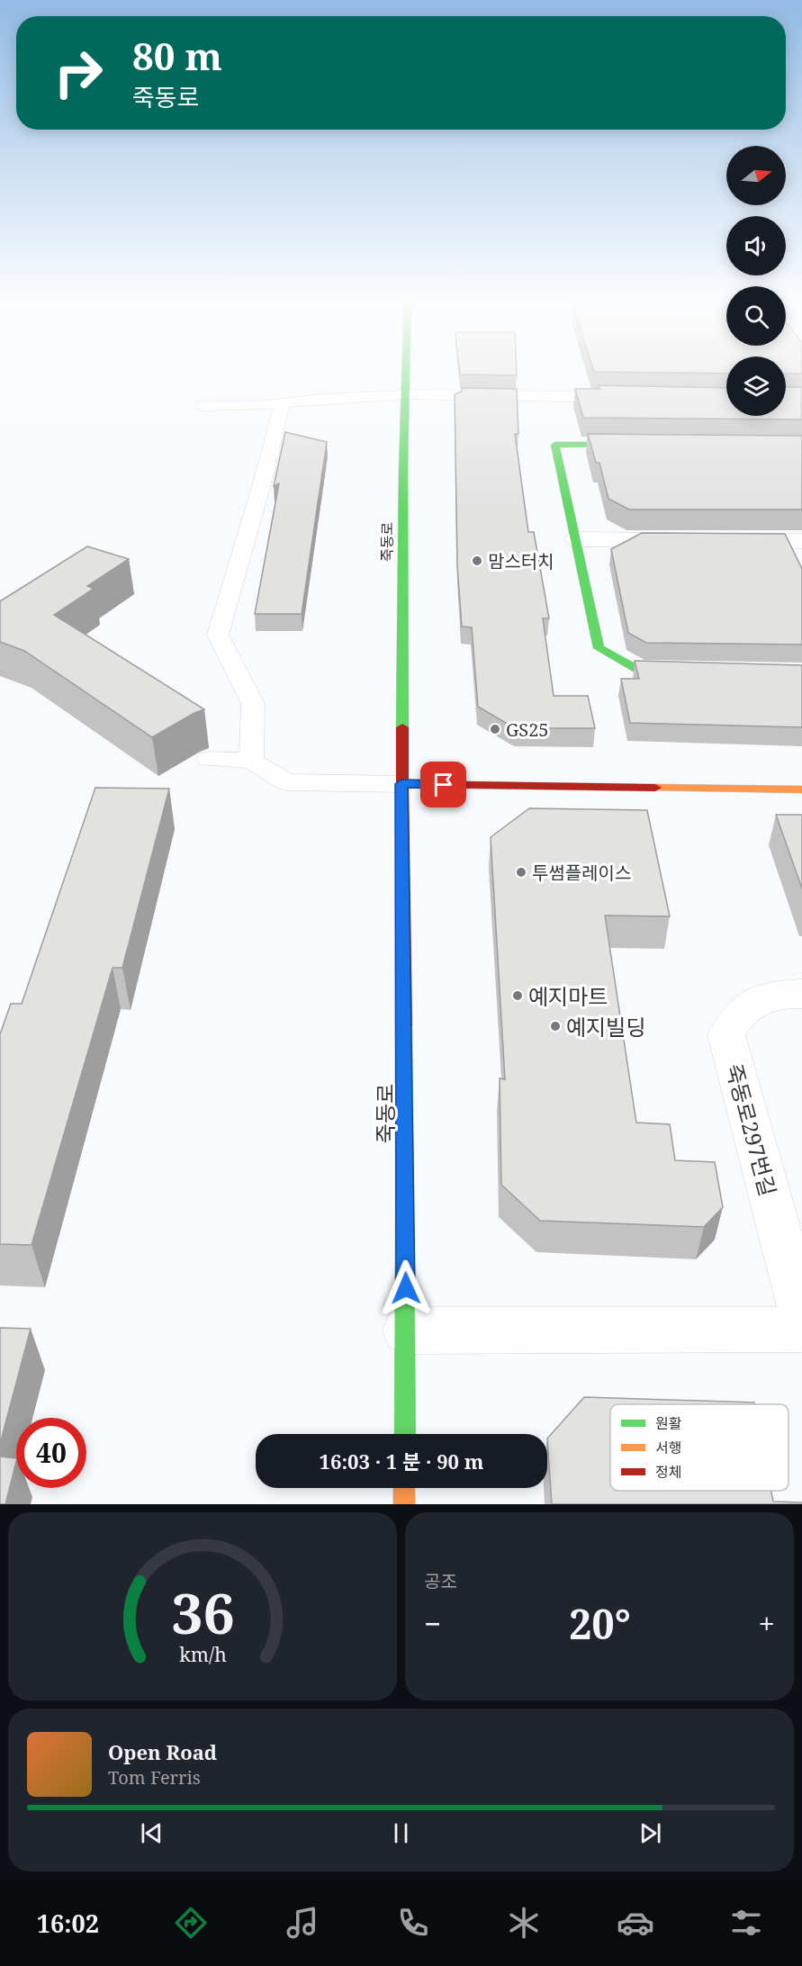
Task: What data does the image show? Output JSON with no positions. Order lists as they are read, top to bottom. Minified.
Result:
{"streets":{"street":["죽동로","죽동로297번길"]},"places":["맘스터치","GS25","투썸플레이스","예지마트","예지빌딩"],"legend":["원활","서행","정체"],"north":"right","page":{"turn":["80 m","죽동로"],"limit":"40","trip":"16:03 · 1 분 · 90 m","tile":"공조","heat":["−","20°","+"],"song":["Open Road","Tom Ferris"],"tabs":"16:02","gauge":["36","km/h"]}}
